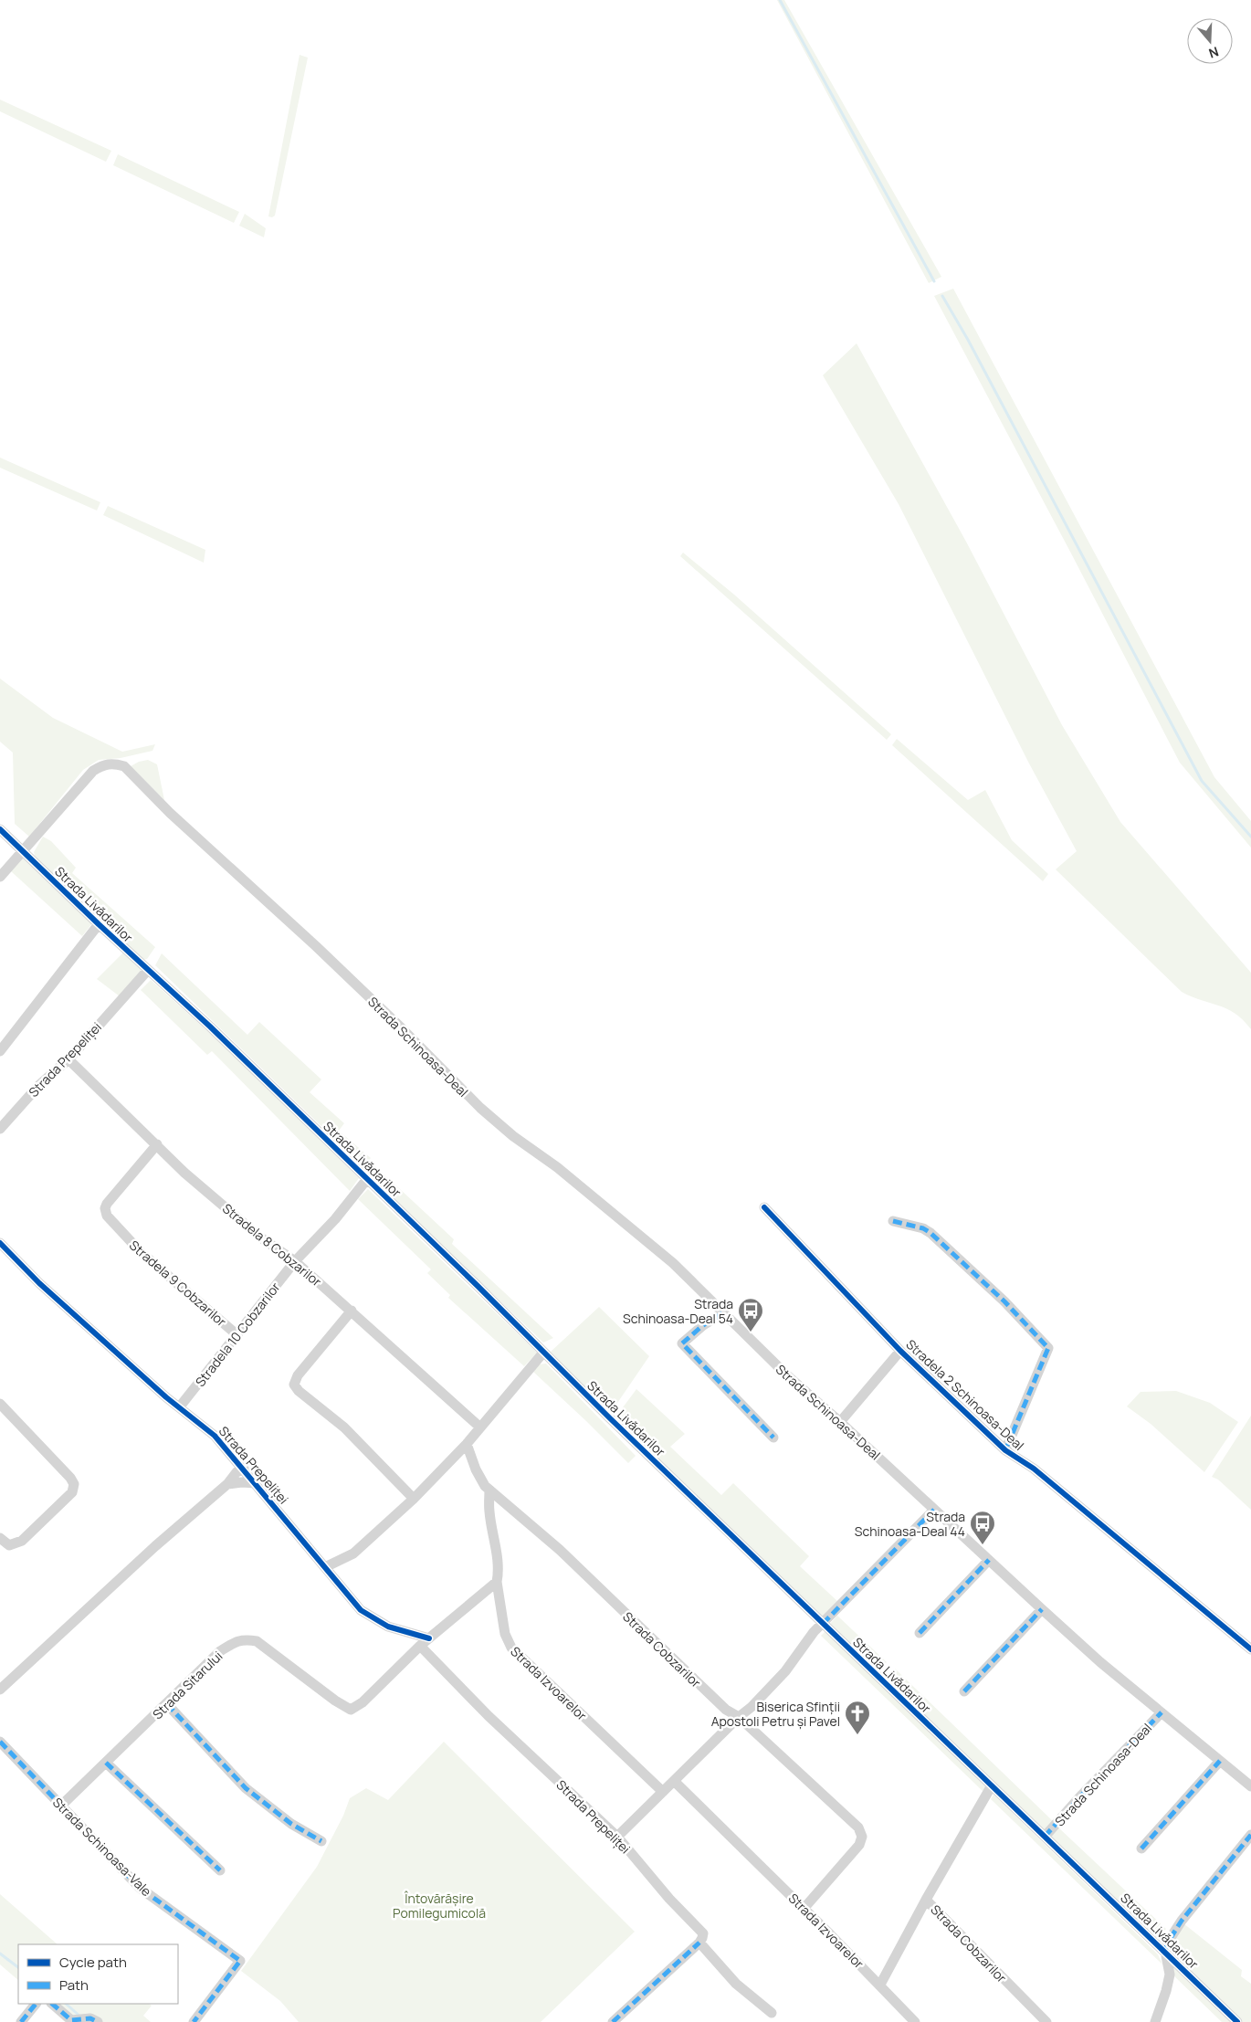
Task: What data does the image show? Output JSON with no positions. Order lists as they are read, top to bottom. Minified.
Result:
{"streets":{"street":["Strada Livădarilor","Strada Schinoasa-Deal","Strada Prepeliței","Stradela 8 Cobzarilor","Stradela 9 Cobzarilor","Stradela 10 Cobzarilor","Stradela 2 Schinoasa-Deal","Strada Cobzarilor","Strada Izvoarelor","Strada Sitarului","Strada Schinoasa-Vale"]},"crossings":[["Strada Livădarilor","Strada Schinoasa-Deal"],["Strada Livădarilor","Strada Prepeliței"],["Strada Livădarilor","Stradela 10 Cobzarilor"],["Strada Livădarilor","Strada Cobzarilor"],["Strada Prepeliței","Stradela 8 Cobzarilor"],["Strada Prepeliței","Stradela 10 Cobzarilor"],["Strada Prepeliței","Strada Sitarului"],["Stradela 8 Cobzarilor","Stradela 9 Cobzarilor"],["Stradela 8 Cobzarilor","Stradela 10 Cobzarilor"],["Stradela 9 Cobzarilor","Stradela 10 Cobzarilor"],["Strada Cobzarilor","Strada Izvoarelor"],["Strada Sitarului","Strada Schinoasa-Vale"]],"parks":["Întovărășire Pomilegumicolă"],"places":{"bus stop":["Strada Schinoasa-Deal 54","Strada Schinoasa-Deal 44"],"church":["Biserica Sfinții Apostoli Petru și Pavel"]},"legend":["Cycle path","Path"],"north":"bottom"}
